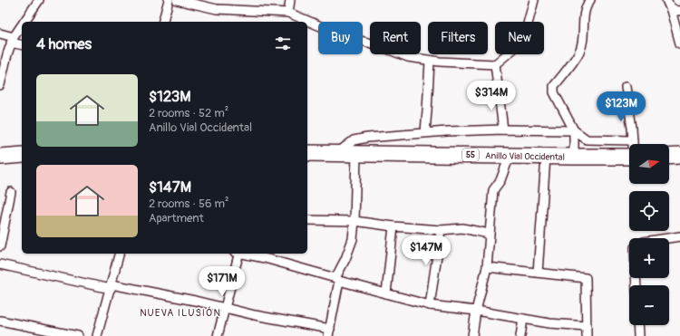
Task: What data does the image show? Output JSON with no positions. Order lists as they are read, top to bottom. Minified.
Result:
{"streets":{"highway":["55","Anillo Vial Occidental"]},"districts":["NUEVA ILUSIÓN"],"north":"right","page":{"chip":["Buy","Rent","Filters","New"],"heading":"4 homes","list":[{"name":"$123M","note":"2 rooms · 52 m² · Anillo Vial Occidental"},{"name":"$147M","note":"2 rooms · 56 m² · Apartment"}],"price":["$314M","$123M","$147M","$171M"],"map_buttons":["+","−"]}}
